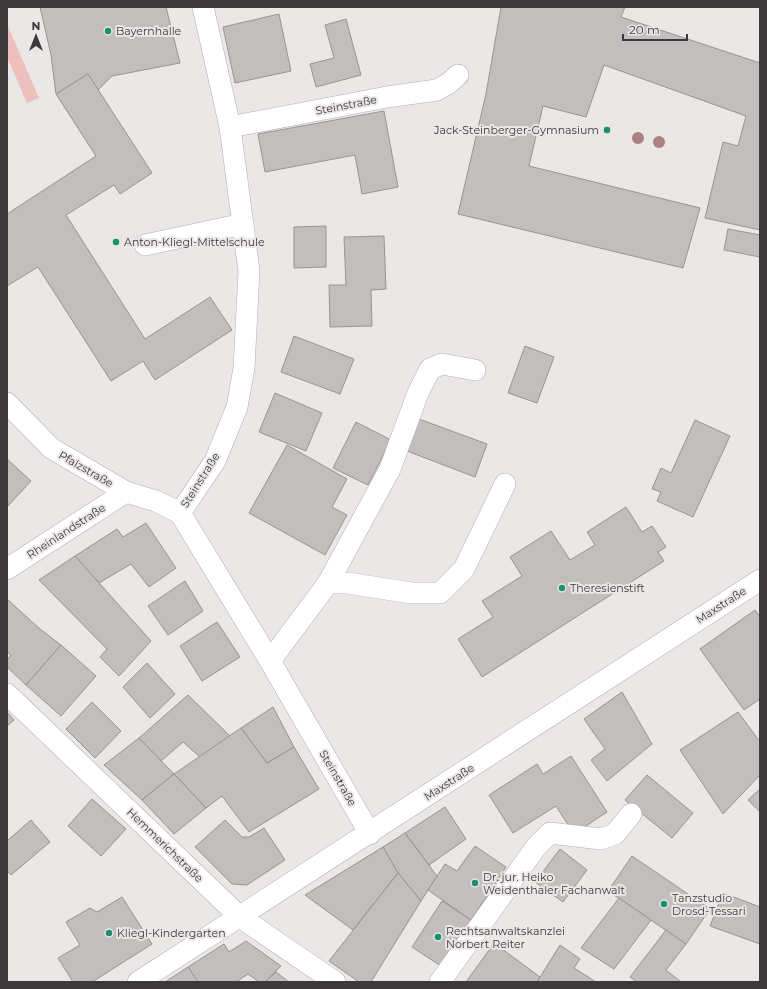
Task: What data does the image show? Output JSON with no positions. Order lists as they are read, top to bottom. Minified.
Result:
{"streets":{"street":["Steinstraße","Pfalzstraße","Rheinlandstraße","Maxstraße","Hemmerichstraße"]},"crossings":[["Steinstraße","Pfalzstraße"],["Steinstraße","Maxstraße"],["Pfalzstraße","Rheinlandstraße"],["Maxstraße","Hemmerichstraße"]],"places":["Bayernhalle","Jack-Steinberger-Gymnasium","Anton-Kliegl-Mittelschule","Theresienstift","Dr. jur. Heiko Weidenthaler Fachanwalt","Tanzstudio Drosd-Tessari","Kliegl-Kindergarten","Rechtsanwaltskanzlei Norbert Reiter"],"scale_bar":"20 m","north":"top"}
